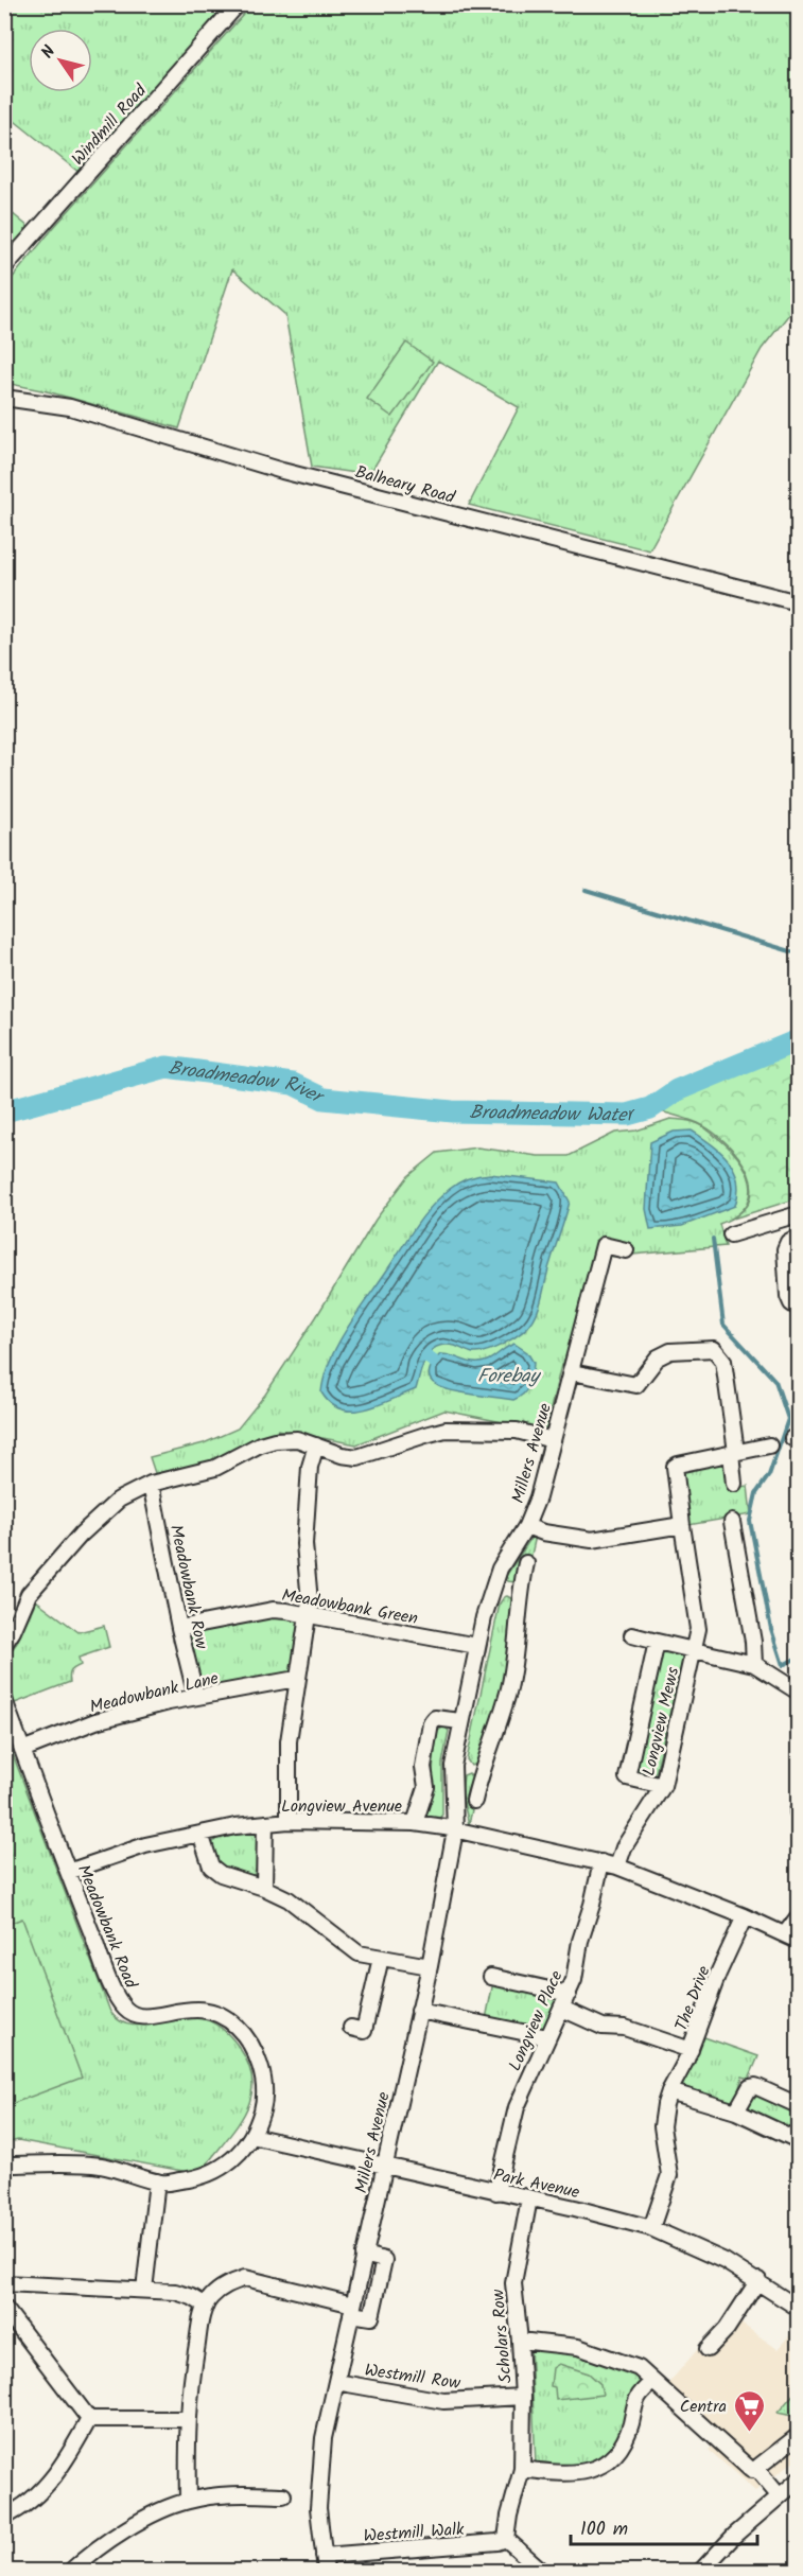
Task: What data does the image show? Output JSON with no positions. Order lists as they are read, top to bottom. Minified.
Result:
{"streets":{"street":["Windmill Road","Balheary Road","Millers Avenue","Meadowbank Row","Meadowbank Green","Meadowbank Lane","Longview Mews","Longview Avenue","Meadowbank Road","The Drive","Longview Place","Park Avenue","Scholars Row","Westmill Row","Westmill Walk"]},"crossings":[["Millers Avenue","Meadowbank Green"],["Millers Avenue","Longview Avenue"],["Millers Avenue","Park Avenue"],["Millers Avenue","Westmill Row"],["Millers Avenue","Westmill Walk"],["Meadowbank Row","Meadowbank Green"],["Meadowbank Row","Meadowbank Lane"],["Meadowbank Lane","Meadowbank Road"],["Longview Mews","Longview Avenue"],["Longview Avenue","Meadowbank Road"],["Longview Avenue","The Drive"],["Longview Avenue","Longview Place"],["Meadowbank Road","Park Avenue"],["The Drive","Park Avenue"],["Longview Place","Park Avenue"],["Park Avenue","Scholars Row"],["Scholars Row","Westmill Row"],["Scholars Row","Westmill Walk"]],"water":["Broadmeadow River","Broadmeadow Water","Forebay"],"places":{"supermarket":["Centra"]},"scale_bar":"100 m","north":"top left"}
